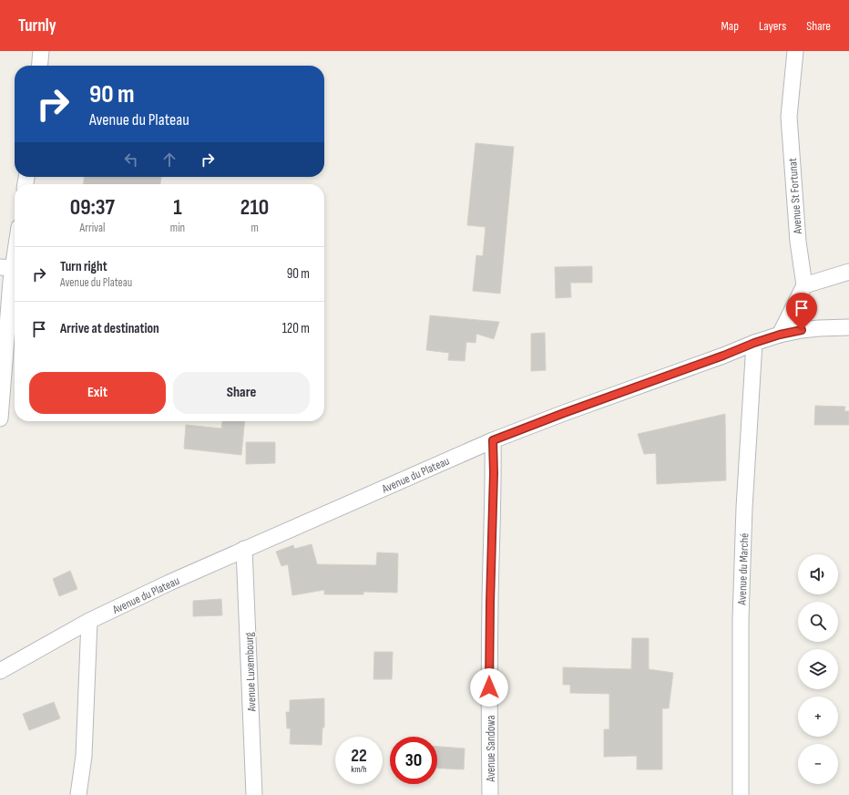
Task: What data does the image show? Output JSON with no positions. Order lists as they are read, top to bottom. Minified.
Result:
{"streets":{"street":["Avenue St Fortunat","Avenue du Plateau","Avenue du Marché","Avenue Luxembourg","Avenue Sandowa"]},"crossings":[["Avenue du Plateau","Avenue du Marché"],["Avenue du Plateau","Avenue Luxembourg"],["Avenue du Plateau","Avenue Sandowa"]],"page":{"header":"Turnly","nav":["Map","Layers","Share"],"turn":["90 m","Avenue du Plateau"],"eta":["09:37","Arrival","1","min","210","m"],"list":[{"name":"Turn right","note":"Avenue du Plateau","value":"90 m"},{"name":"Arrive at destination","value":"120 m"}],"buttons":["Exit","Share"],"map_buttons":["+","−"],"speed":"22 km/h","limit":"30"}}
